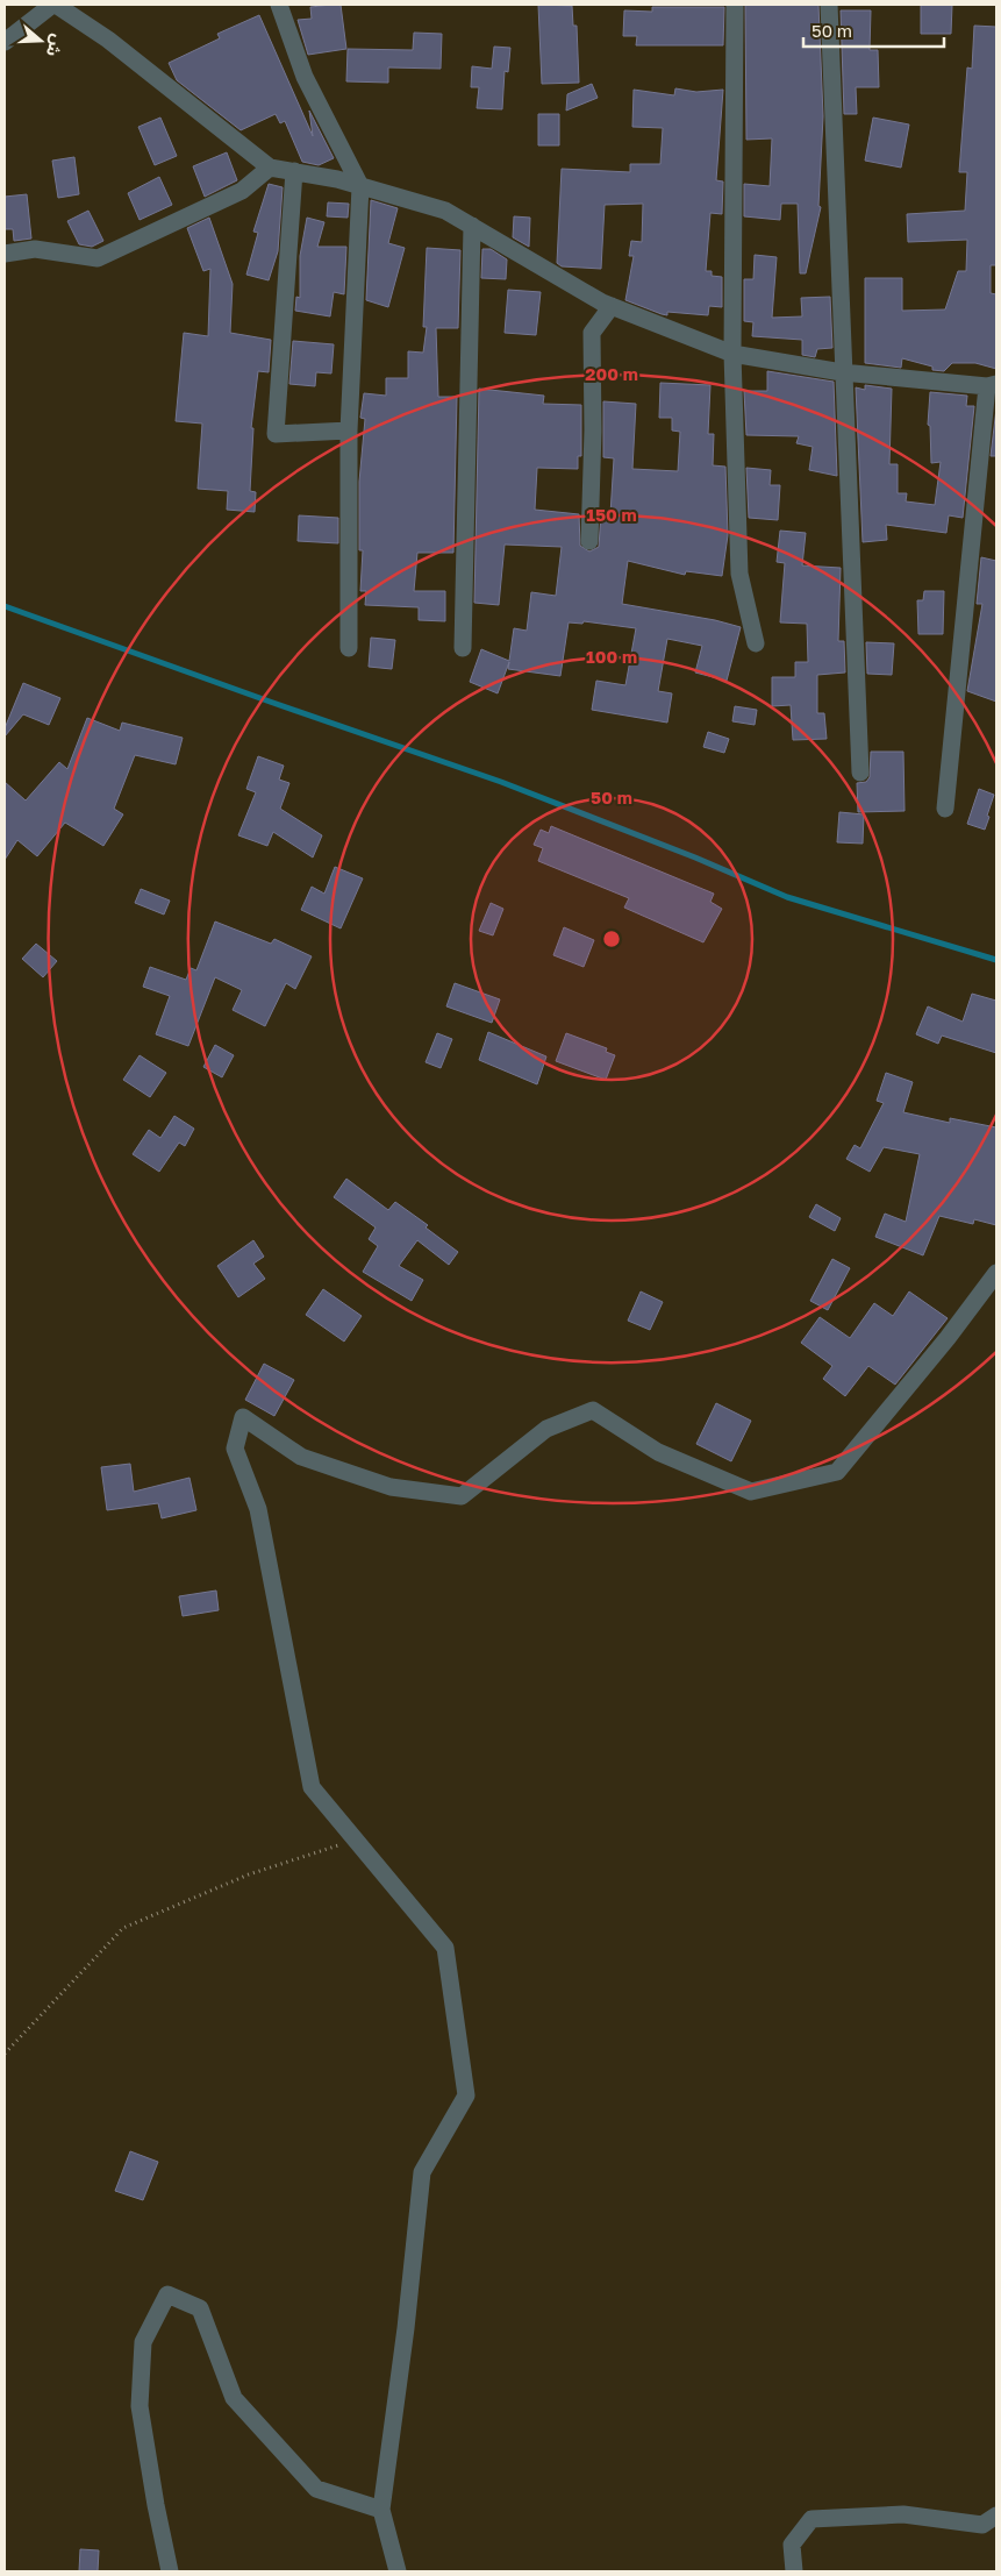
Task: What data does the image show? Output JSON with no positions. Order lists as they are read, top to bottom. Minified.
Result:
{"scale_bar":"50 m","north":"right","rings":["200 m","150 m","100 m","50 m"]}
